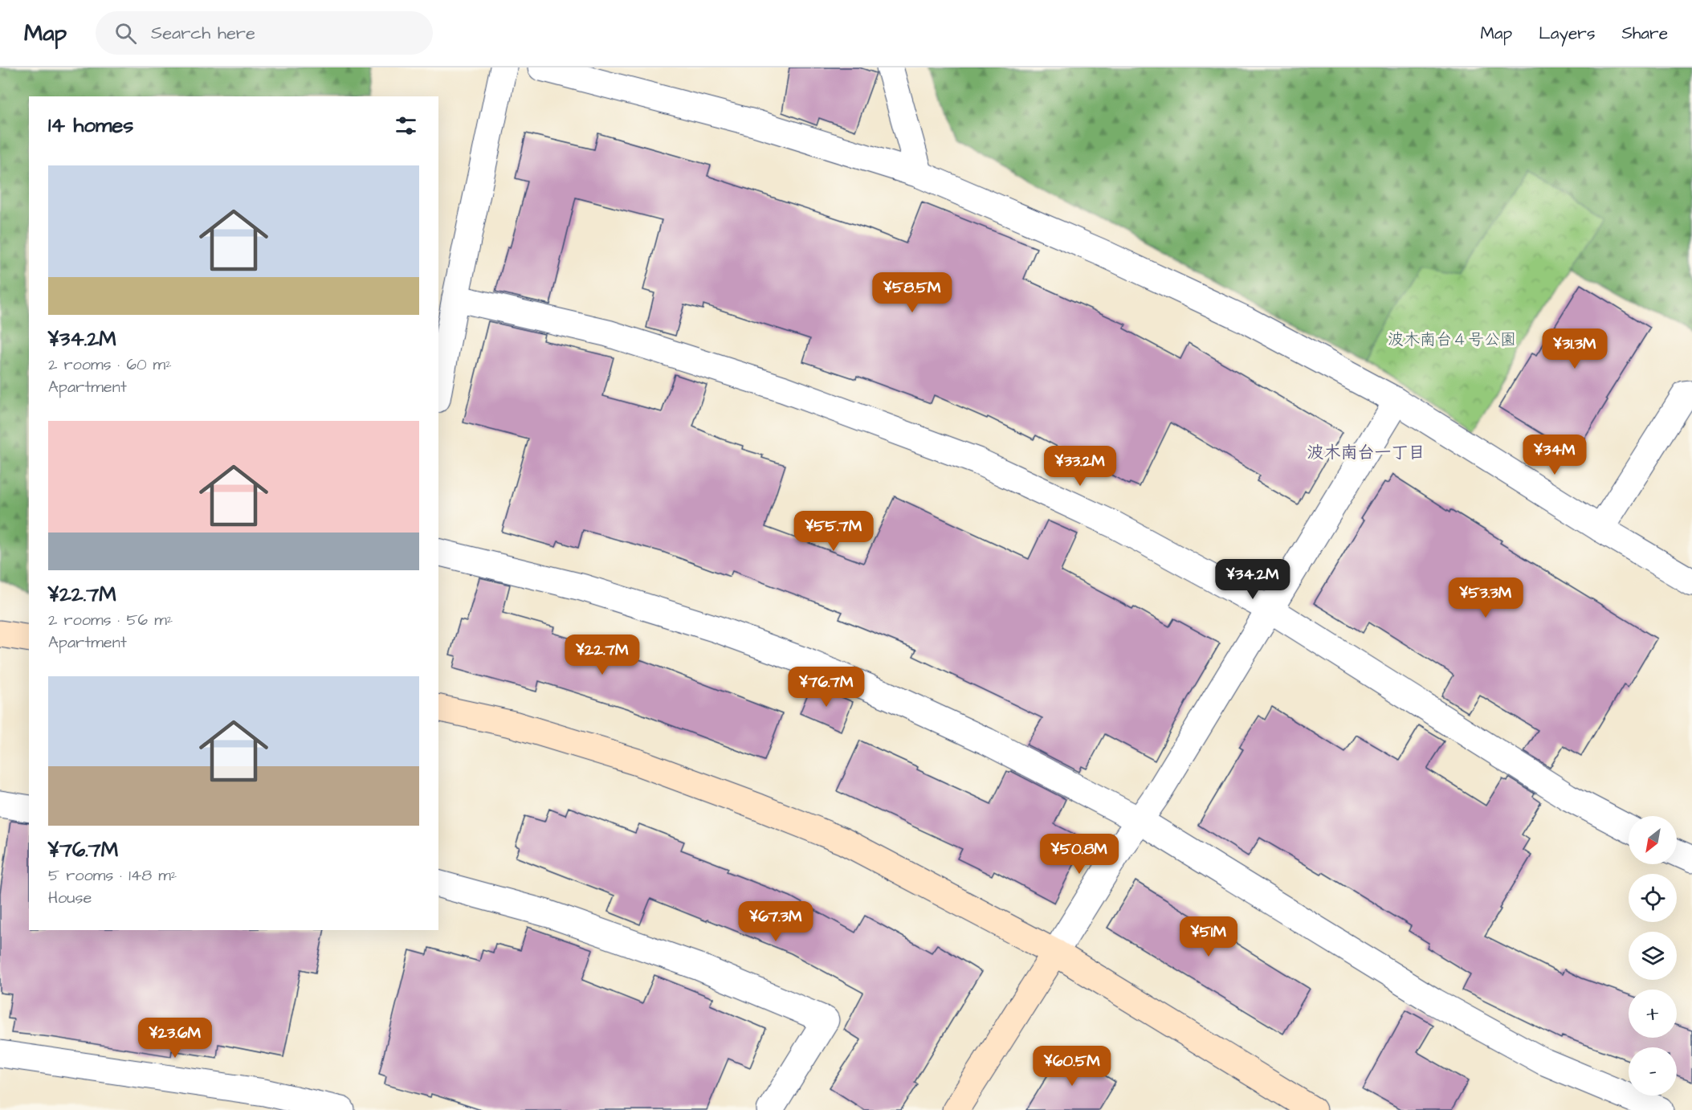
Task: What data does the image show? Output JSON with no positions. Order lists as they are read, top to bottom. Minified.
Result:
{"districts":["波木南台一丁目"],"parks":["波木南台４号公園"],"north":"bottom left","page":{"header":"Map","search":"Search here","nav":["Map","Layers","Share"],"heading":"14 homes","list":[{"name":"¥34.2M","note":"2 rooms · 60 m² · Apartment"},{"name":"¥22.7M","note":"2 rooms · 56 m² · Apartment"},{"name":"¥76.7M","note":"5 rooms · 148 m² · House"}],"price":["¥58.5M","¥31.3M","¥34M","¥33.2M","¥55.7M","¥34.2M","¥53.3M","¥22.7M","¥76.7M","¥50.8M","¥67.3M","¥51M","¥23.6M","¥60.5M"],"map_buttons":["+","−"]}}
